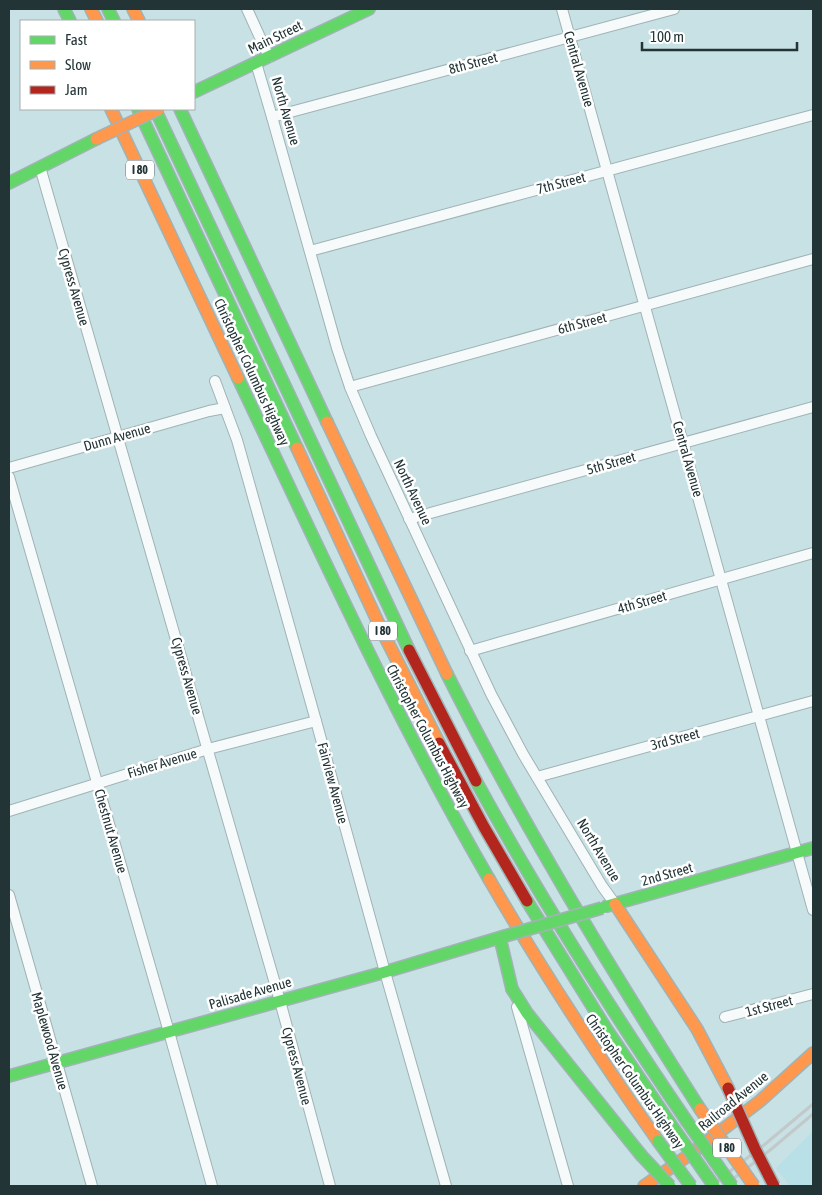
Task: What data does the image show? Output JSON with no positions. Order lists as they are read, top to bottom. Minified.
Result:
{"streets":{"main road":["Main Street","I 80","Christopher Columbus Highway","2nd Street","Palisade Avenue","Railroad Avenue"],"street":["8th Street","Central Avenue","North Avenue","7th Street","Cypress Avenue","6th Street","Dunn Avenue","5th Street","4th Street","3rd Street","Fisher Avenue","Fairview Avenue","Chestnut Avenue","1st Street","Maplewood Avenue"]},"crossings":[["Main Street","North Avenue"],["8th Street","Central Avenue"],["8th Street","North Avenue"],["Central Avenue","7th Street"],["Central Avenue","6th Street"],["Central Avenue","5th Street"],["Central Avenue","4th Street"],["Central Avenue","3rd Street"],["Central Avenue","2nd Street"],["North Avenue","7th Street"],["North Avenue","6th Street"],["North Avenue","5th Street"],["North Avenue","4th Street"],["North Avenue","3rd Street"],["North Avenue","2nd Street"],["Cypress Avenue","Dunn Avenue"],["Cypress Avenue","Fisher Avenue"],["Cypress Avenue","Palisade Avenue"],["Dunn Avenue","Fairview Avenue"],["Fisher Avenue","Fairview Avenue"],["Fisher Avenue","Chestnut Avenue"],["Fairview Avenue","Palisade Avenue"],["Chestnut Avenue","Palisade Avenue"],["2nd Street","Palisade Avenue"],["Palisade Avenue","Maplewood Avenue"]],"legend":["Fast","Slow","Jam"],"scale_bar":"100 m"}
